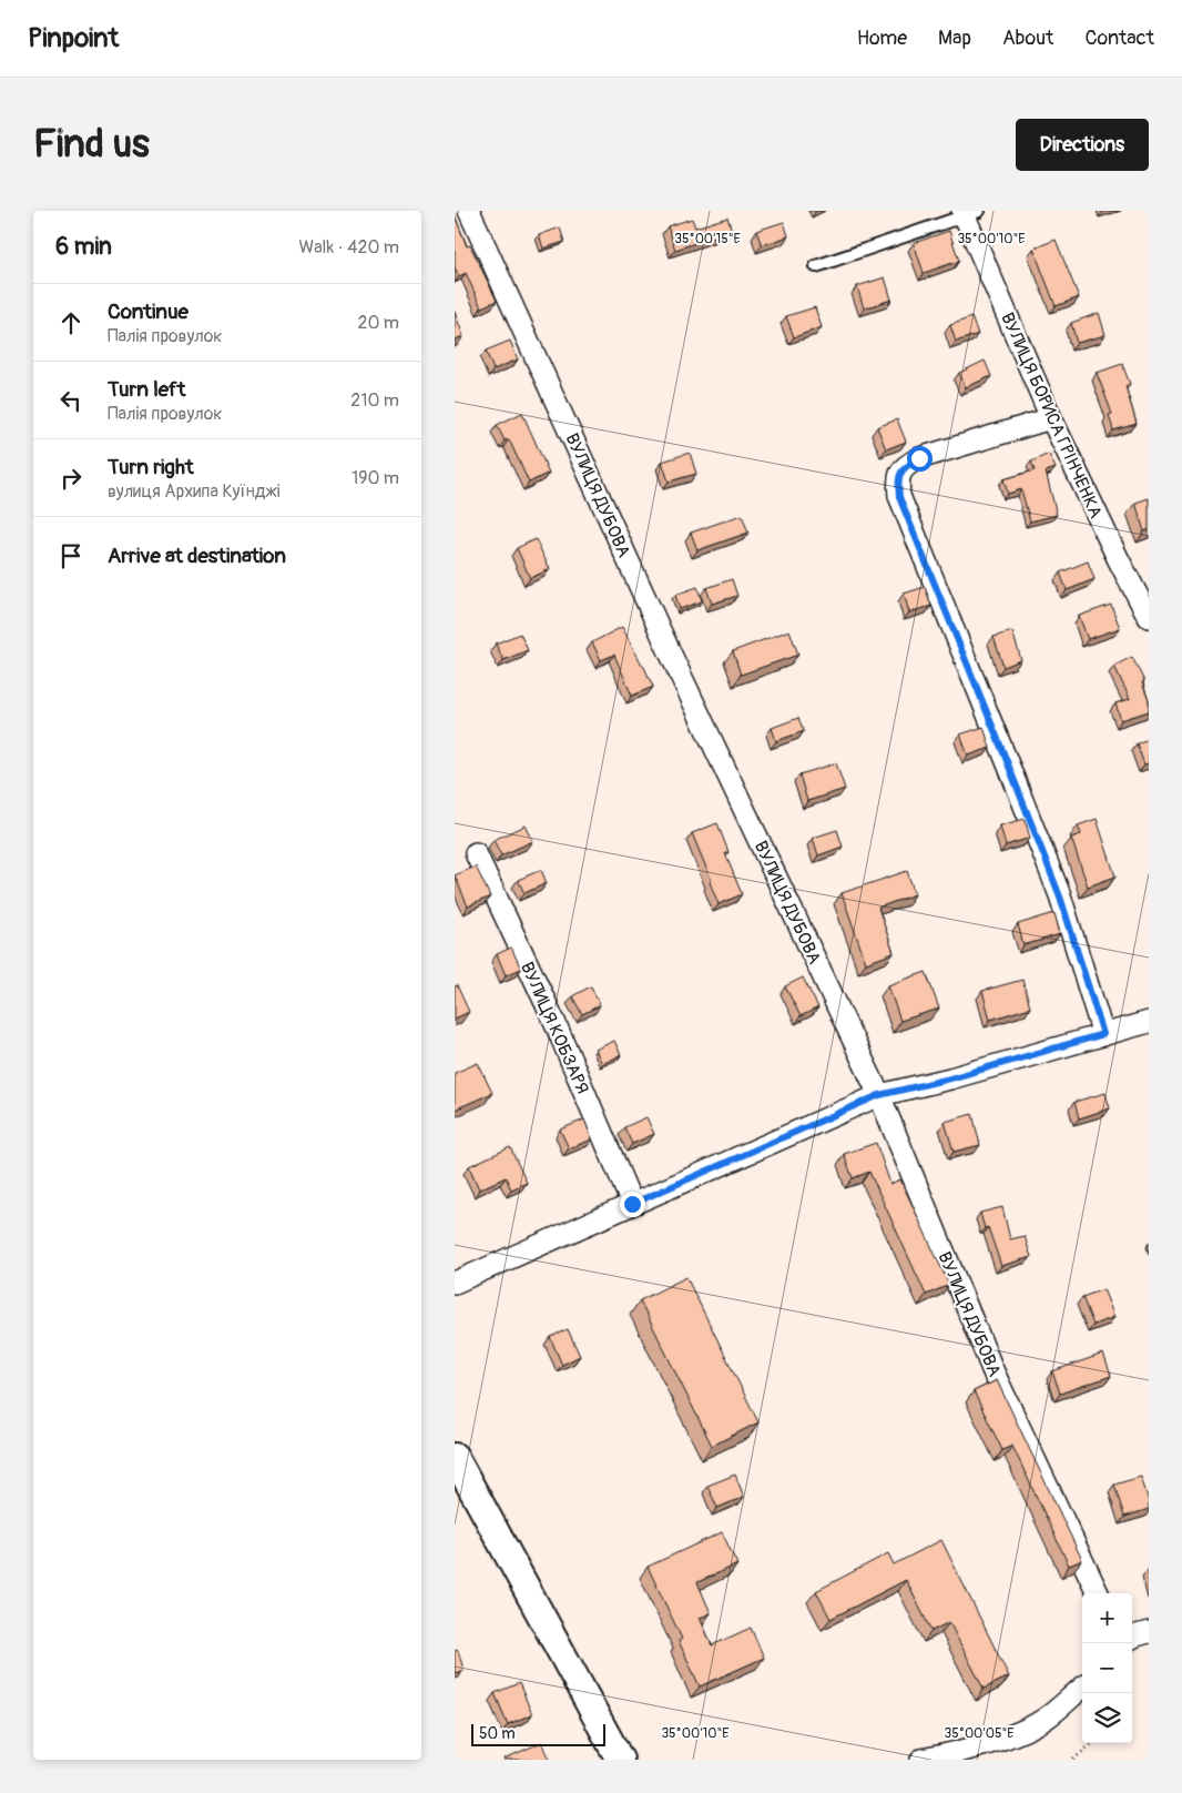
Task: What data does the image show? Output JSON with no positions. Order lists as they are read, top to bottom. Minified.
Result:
{"streets":{"street":["ВУЛИЦЯ БОРИСА ГРІНЧЕНКА","ВУЛИЦЯ ДУБОВА","ВУЛИЦЯ КОБЗАРЯ"]},"scale_bar":"50 m","page":{"header":"Pinpoint","nav":["Home","Map","About","Contact"],"buttons":"Directions","title":"Find us","heading":["6 min","Walk · 420 m"],"list":[["Continue","Палія провулок","20 m"],["Turn left","Палія провулок","210 m"],["Turn right","вулиця Архипа Куїнджі","190 m"],"Arrive at destination"],"map_buttons":["+","−"],"scale":"50 m"},"coordinates":["35°00'15\"E","35°00'10\"E","35°00'05\"E"]}
